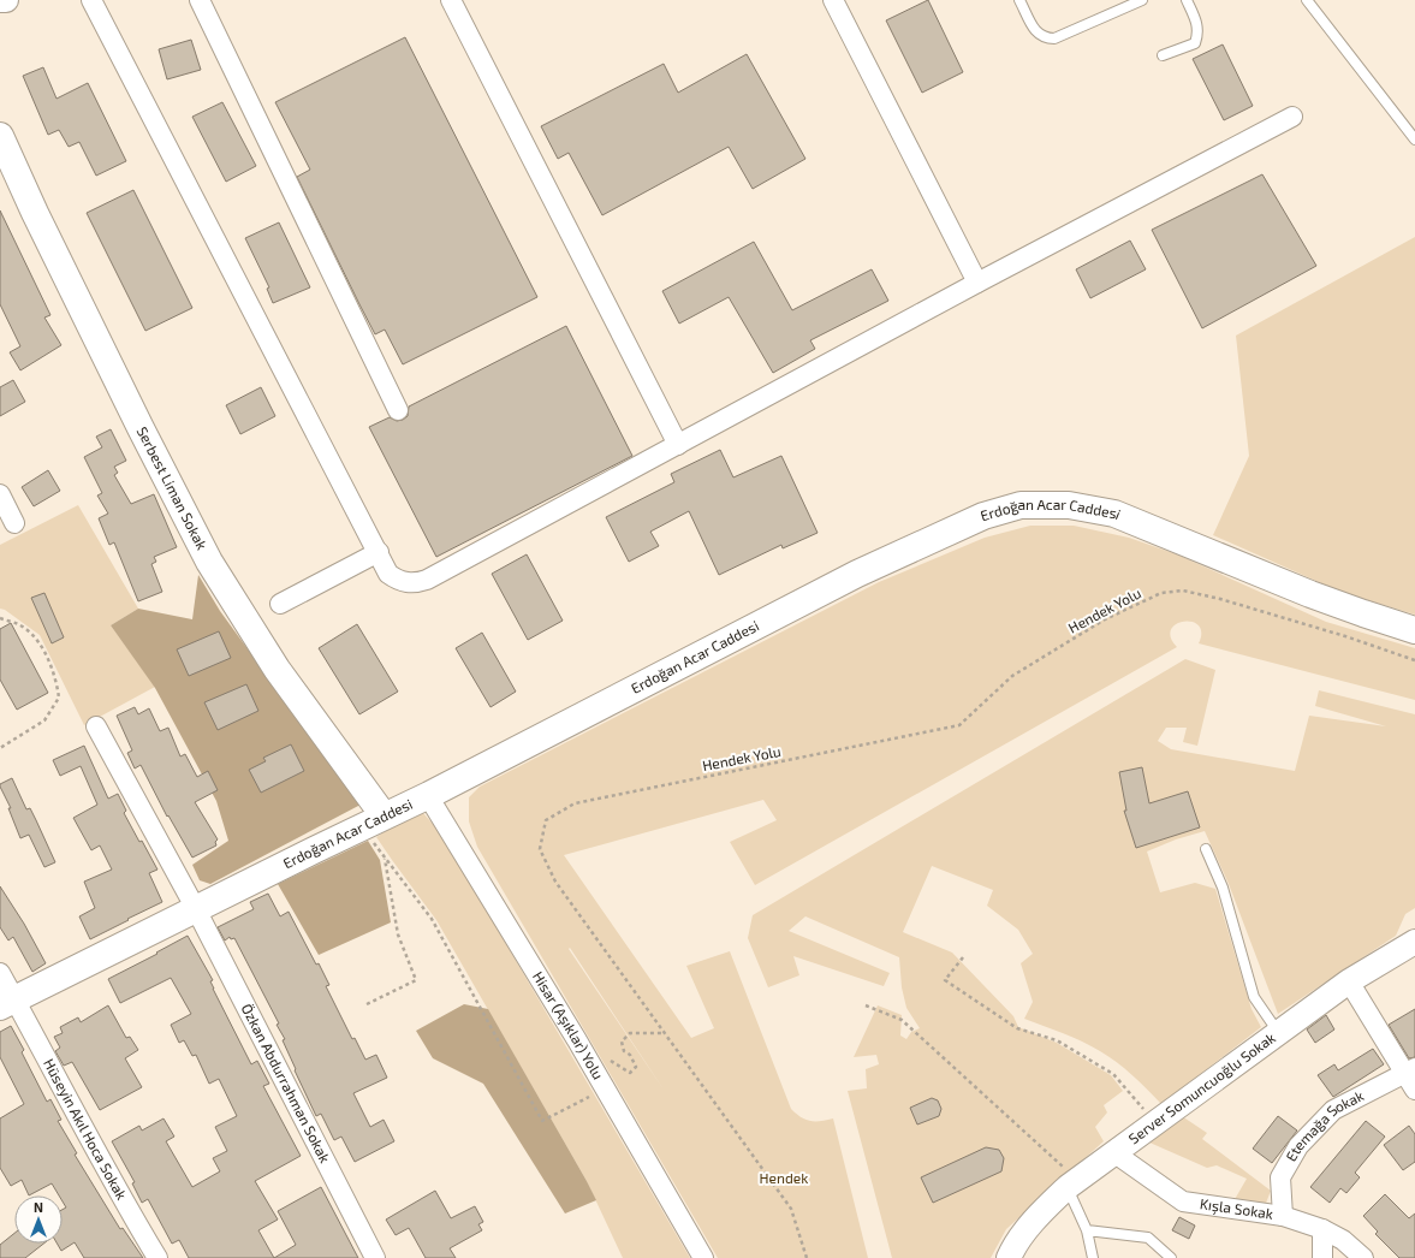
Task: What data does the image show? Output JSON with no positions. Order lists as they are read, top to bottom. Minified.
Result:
{"streets":{"main road":["Serbest Liman Sokak","Erdoğan Acar Caddesi"],"street":["Hisar (Aşıklar) Yolu","Özkan Abdurrahman Sokak","Server Somuncuoğlu Sokak","Etemağa Sokak","Hüseyin Akıl Hoca Sokak","Kışla Sokak"],"path":["Hendek Yolu"]},"crossings":[["Serbest Liman Sokak","Erdoğan Acar Caddesi"],["Erdoğan Acar Caddesi","Hisar (Aşıklar) Yolu"],["Erdoğan Acar Caddesi","Özkan Abdurrahman Sokak"],["Erdoğan Acar Caddesi","Hüseyin Akıl Hoca Sokak"],["Server Somuncuoğlu Sokak","Kışla Sokak"],["Etemağa Sokak","Kışla Sokak"]],"parks":["Hendek"],"north":"top"}
